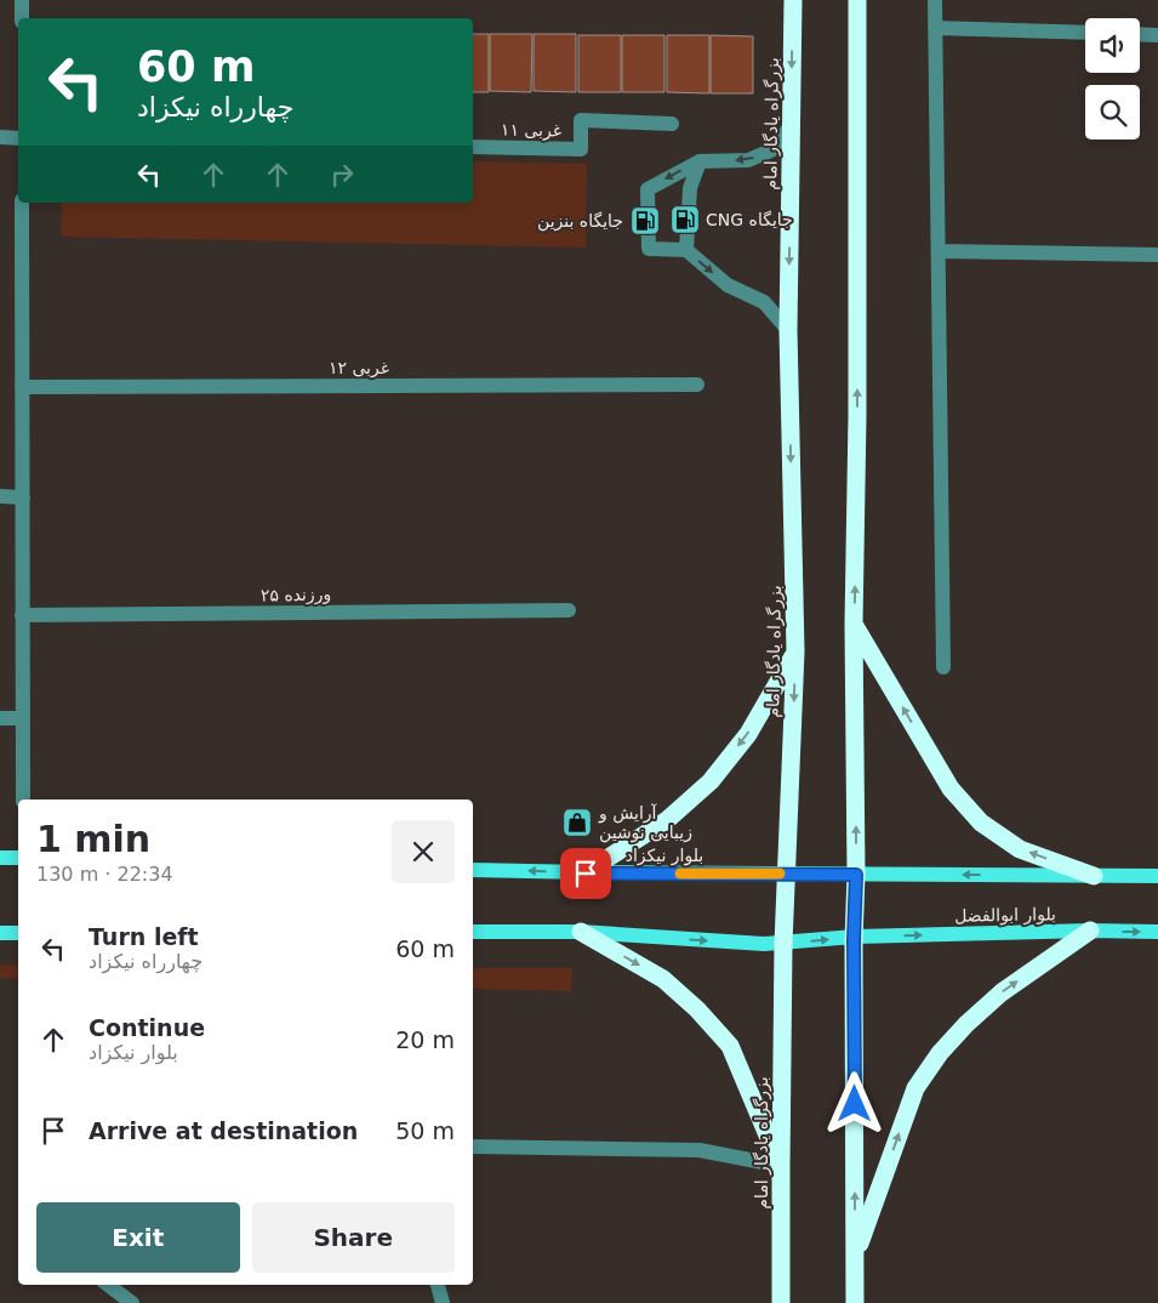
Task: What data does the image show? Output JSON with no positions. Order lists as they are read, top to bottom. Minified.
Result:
{"streets":{"highway":["بزرگراه یادگار امام"],"main road":["بلوار نیکزاد","بلوار ابوالفضل"],"street":["غربی ۱۱","غربی ۱۲","ورزنده ۲۵"]},"crossings":[["بزرگراه یادگار امام","بلوار نیکزاد"],["بزرگراه یادگار امام","بلوار ابوالفضل"]],"places":{"fuel station":["CNG جایگاه","جایگاه بنزین"],"shop":["آرایش و زیبایی نوشین"]},"page":{"turn":["60 m","چهارراه نیکزاد"],"heading":["1 min","130 m · 22:34"],"list":[{"name":"Turn left","note":"چهارراه نیکزاد","value":"60 m"},{"name":"Continue","note":"بلوار نیکزاد","value":"20 m"},{"name":"Arrive at destination","value":"50 m"}],"buttons":["Exit","Share"]}}
